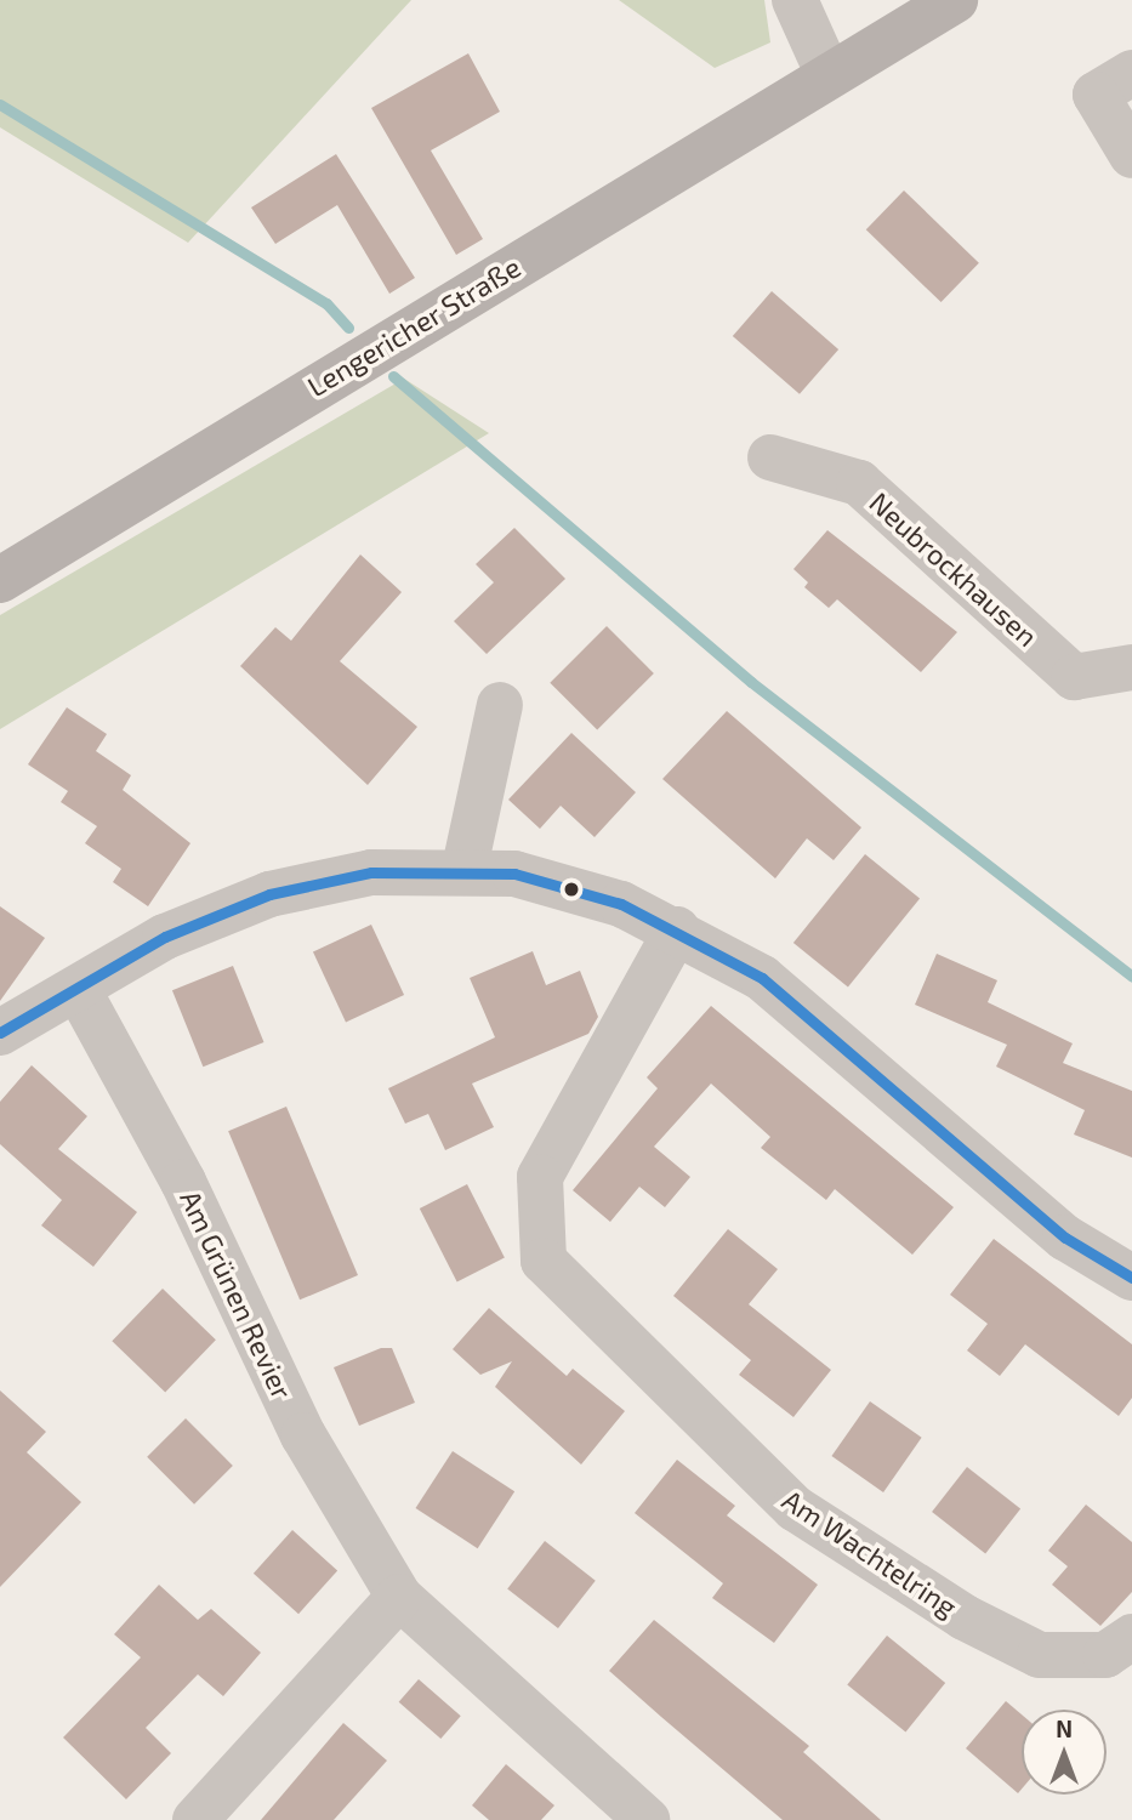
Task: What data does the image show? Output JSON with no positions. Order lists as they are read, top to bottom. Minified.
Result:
{"streets":{"main road":["Lengericher Straße"],"street":["Neubrockhausen","Am Grünen Revier","Am Wachtelring"]},"north":"top"}
